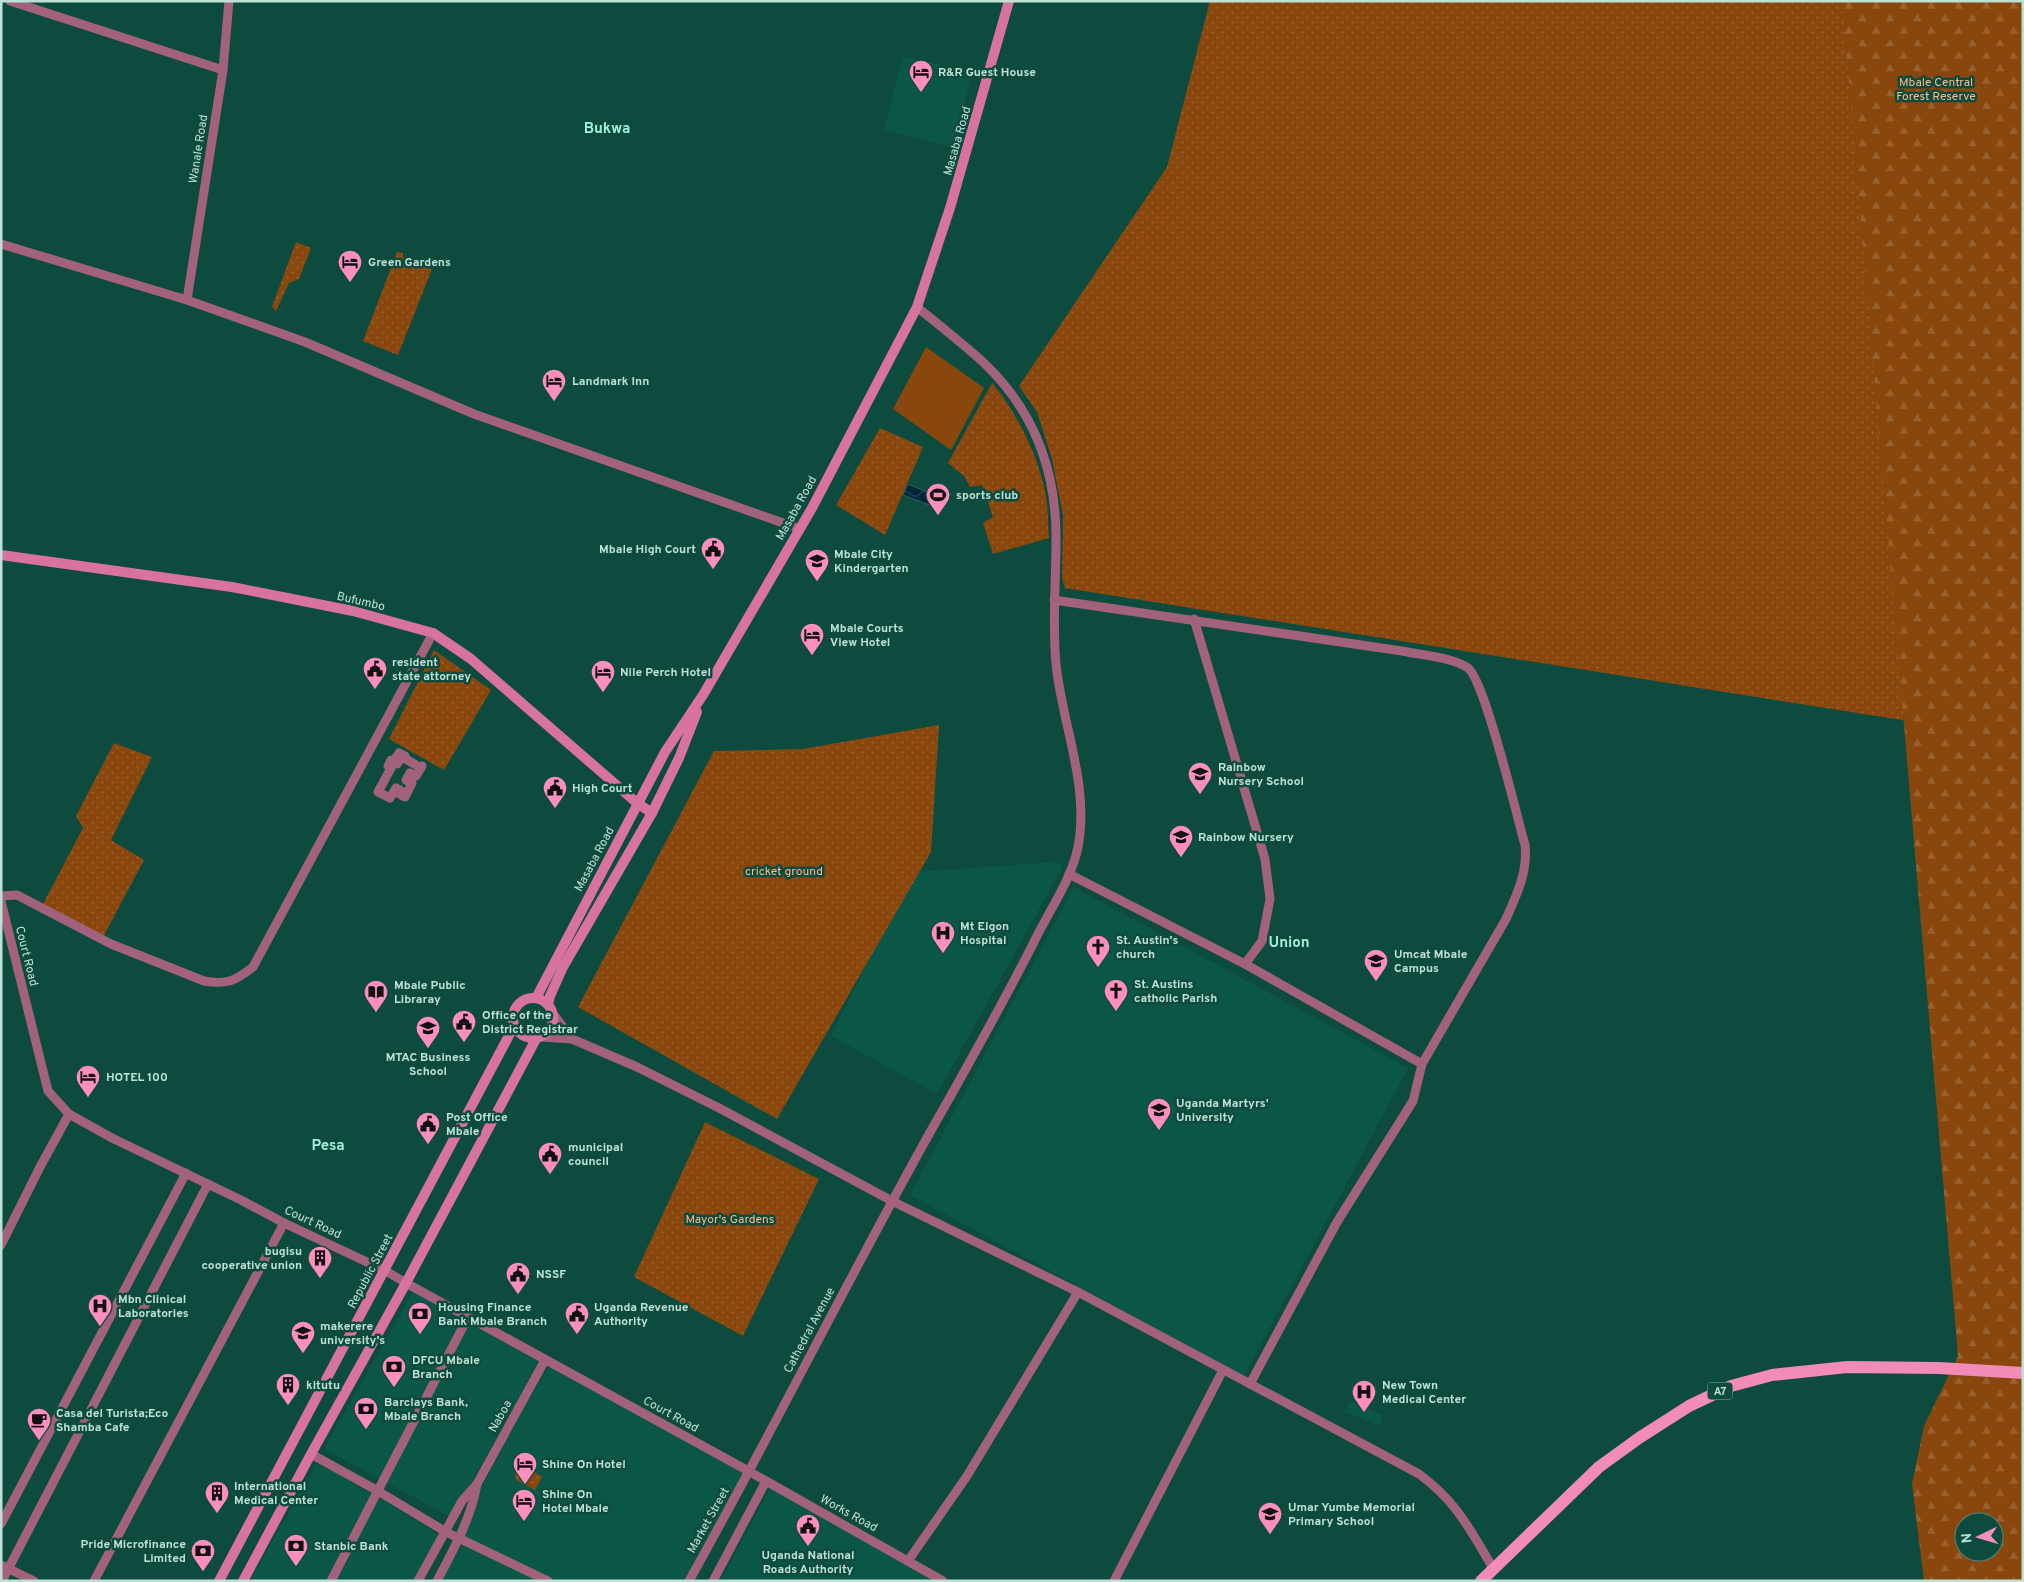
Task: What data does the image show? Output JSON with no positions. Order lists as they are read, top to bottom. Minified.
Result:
{"streets":{"main road":["A7"],"street":["Masaba Road","Wanale Road","Bufumbo","Court Road","Republic Street","Cathedral Avenue","Naboa","Works Road","Market Street"]},"crossings":[["Masaba Road","Bufumbo"],["Masaba Road","Republic Street"],["Masaba Road","Cathedral Avenue"],["Court Road","Republic Street"],["Court Road","Cathedral Avenue"],["Court Road","Naboa"],["Court Road","Works Road"],["Court Road","Market Street"],["Cathedral Avenue","Works Road"],["Cathedral Avenue","Market Street"],["Works Road","Market Street"]],"districts":["Bukwa","Union","Pesa"],"parks":["Mbale Central Forest Reserve","cricket ground","Mayor's Gardens"],"places":{"hotel":["R&R Guest House","Green Gardens","Landmark Inn","Mbale Courts View Hotel","Nile Perch Hotel","HOTEL 100","Shine On Hotel","Shine On Hotel Mbale"],"sports":["sports club"],"public building":["Mbale High Court","resident state attorney","High Court","Office of the District Registrar","Post Office Mbale","municipal council","NSSF","Uganda Revenue Authority","Uganda National Roads Authority"],"school or university":["Mbale City Kindergarten","Rainbow Nursery School","Rainbow Nursery","Umcat Mbale Campus","MTAC Business School","Uganda Martyrs' University","makerere university's","Umar Yumbe Memorial Primary School"],"hospital":["Mt Elgon Hospital","Mbn Clinical Laboratories","New Town Medical Center"],"church":["St. Austin's church","St. Austins catholic Parish"],"library":["Mbale Public Libraray"],"building":["bugisu cooperative union","kitutu","International Medical Center"],"bank":["Housing Finance Bank Mbale Branch","DFCU Mbale Branch","Barclays Bank, Mbale Branch","Stanbic Bank","Pride Microfinance Limited"],"cafe":["Casa del Turista;Eco Shamba Cafe"]},"north":"left"}
